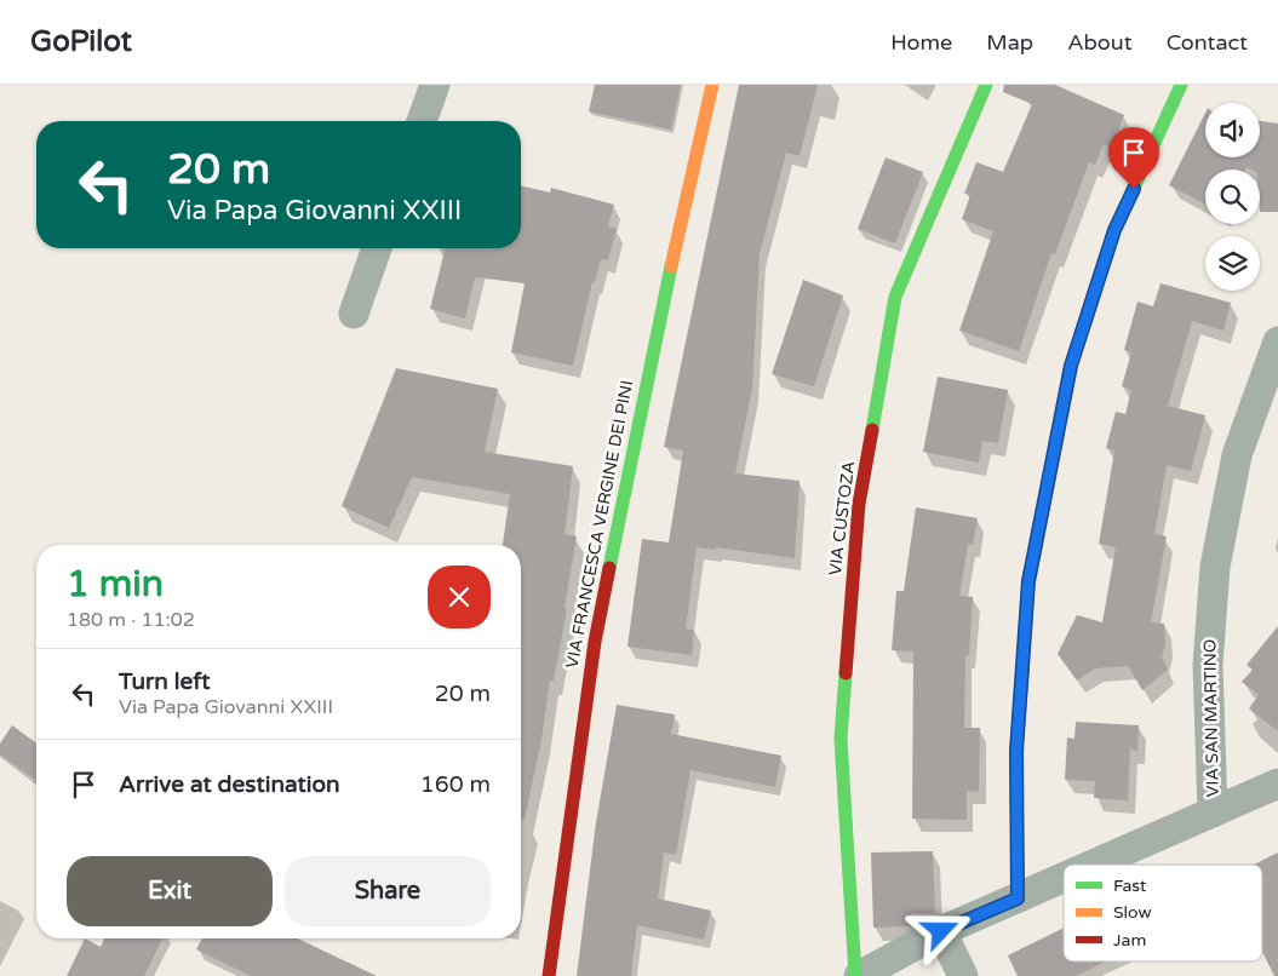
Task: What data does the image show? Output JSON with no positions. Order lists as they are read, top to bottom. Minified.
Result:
{"streets":{"street":["VIA CUSTOZA","VIA FRANCESCA VERGINE DEI PINI","VIA SAN MARTINO"]},"crossings":[["VIA CUSTOZA","VIA SAN MARTINO"]],"legend":["Fast","Slow","Jam"],"page":{"header":"GoPilot","nav":["Home","Map","About","Contact"],"turn":["20 m","Via Papa Giovanni XXIII"],"heading":["1 min","180 m · 11:02"],"list":[{"name":"Turn left","note":"Via Papa Giovanni XXIII","value":"20 m"},{"name":"Arrive at destination","value":"160 m"}],"buttons":["Exit","Share"]}}
